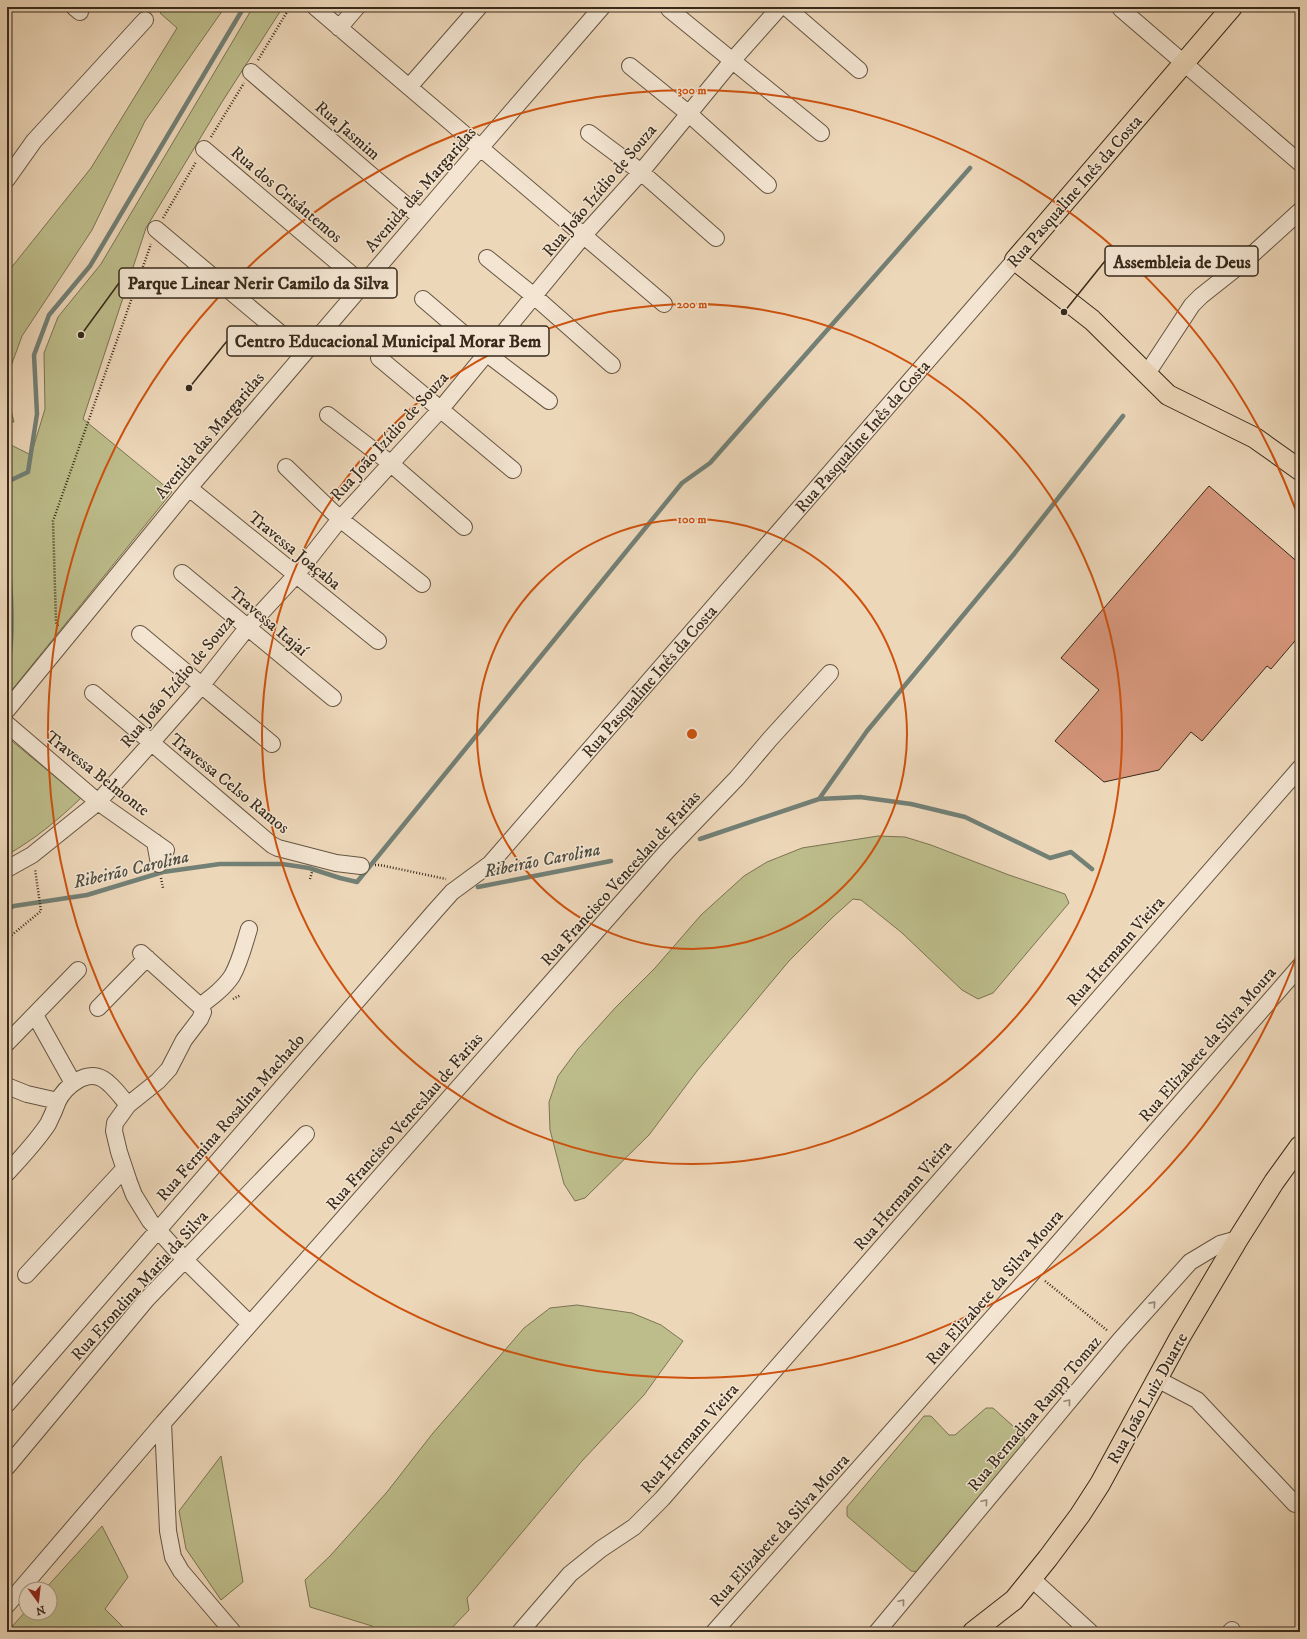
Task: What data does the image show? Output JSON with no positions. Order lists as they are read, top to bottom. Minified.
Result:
{"streets":{"main road":["Rua Pasqualine Inês da Costa","Rua João Luiz Duarte"],"street":["Rua Jasmim","Avenida das Margaridas","Rua João Izídio de Souza","Rua dos Crisântemos","Travessa Joaçaba","Travessa Itajaí","Travessa Belmonte","Travessa Celso Ramos","Rua Francisco Venceslau de Farias","Rua Hermann Vieira","Rua Elizabete da Silva Moura","Rua Fermina Rosalina Machado","Rua Erondina Maria da Silva","Rua Bernadina Raupp Tomaz"]},"crossings":[["Rua Jasmim","Avenida das Margaridas"],["Avenida das Margaridas","Rua dos Crisântemos"],["Avenida das Margaridas","Travessa Joaçaba"],["Rua João Izídio de Souza","Travessa Joaçaba"],["Rua João Izídio de Souza","Travessa Itajaí"],["Rua João Izídio de Souza","Travessa Belmonte"],["Rua João Izídio de Souza","Travessa Celso Ramos"],["Rua Pasqualine Inês da Costa","Rua Fermina Rosalina Machado"],["Rua João Luiz Duarte","Rua Bernadina Raupp Tomaz"]],"one_way":["Rua Bernadina Raupp Tomaz"],"water":["Ribeirão Carolina"],"places":["Assembleia de Deus","Parque Linear Nerir Camilo da Silva","Centro Educacional Municipal Morar Bem"],"north":"bottom","rings":["300 m","200 m","100 m"]}
